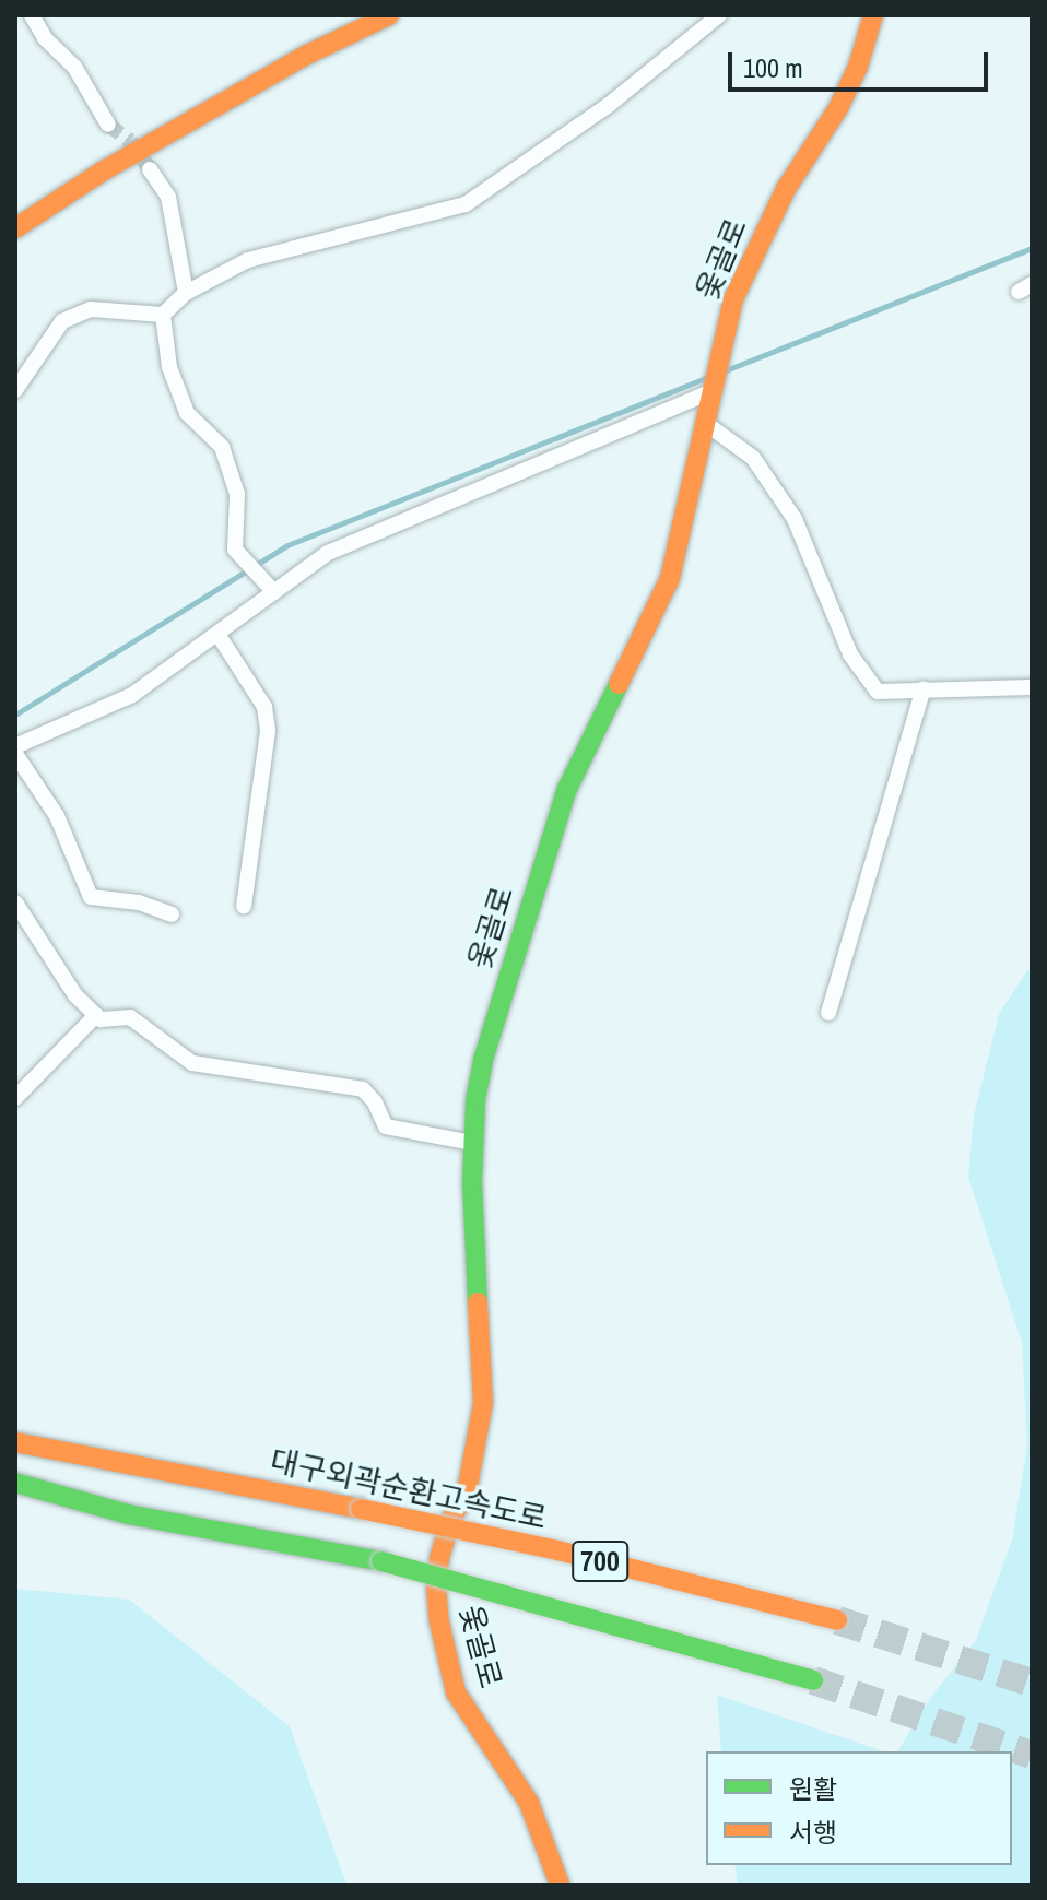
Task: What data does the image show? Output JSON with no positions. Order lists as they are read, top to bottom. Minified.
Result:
{"streets":{"main road":["옻골로","대구외곽순환고속도로","700"]},"legend":["원활","서행"],"scale_bar":"100 m"}
